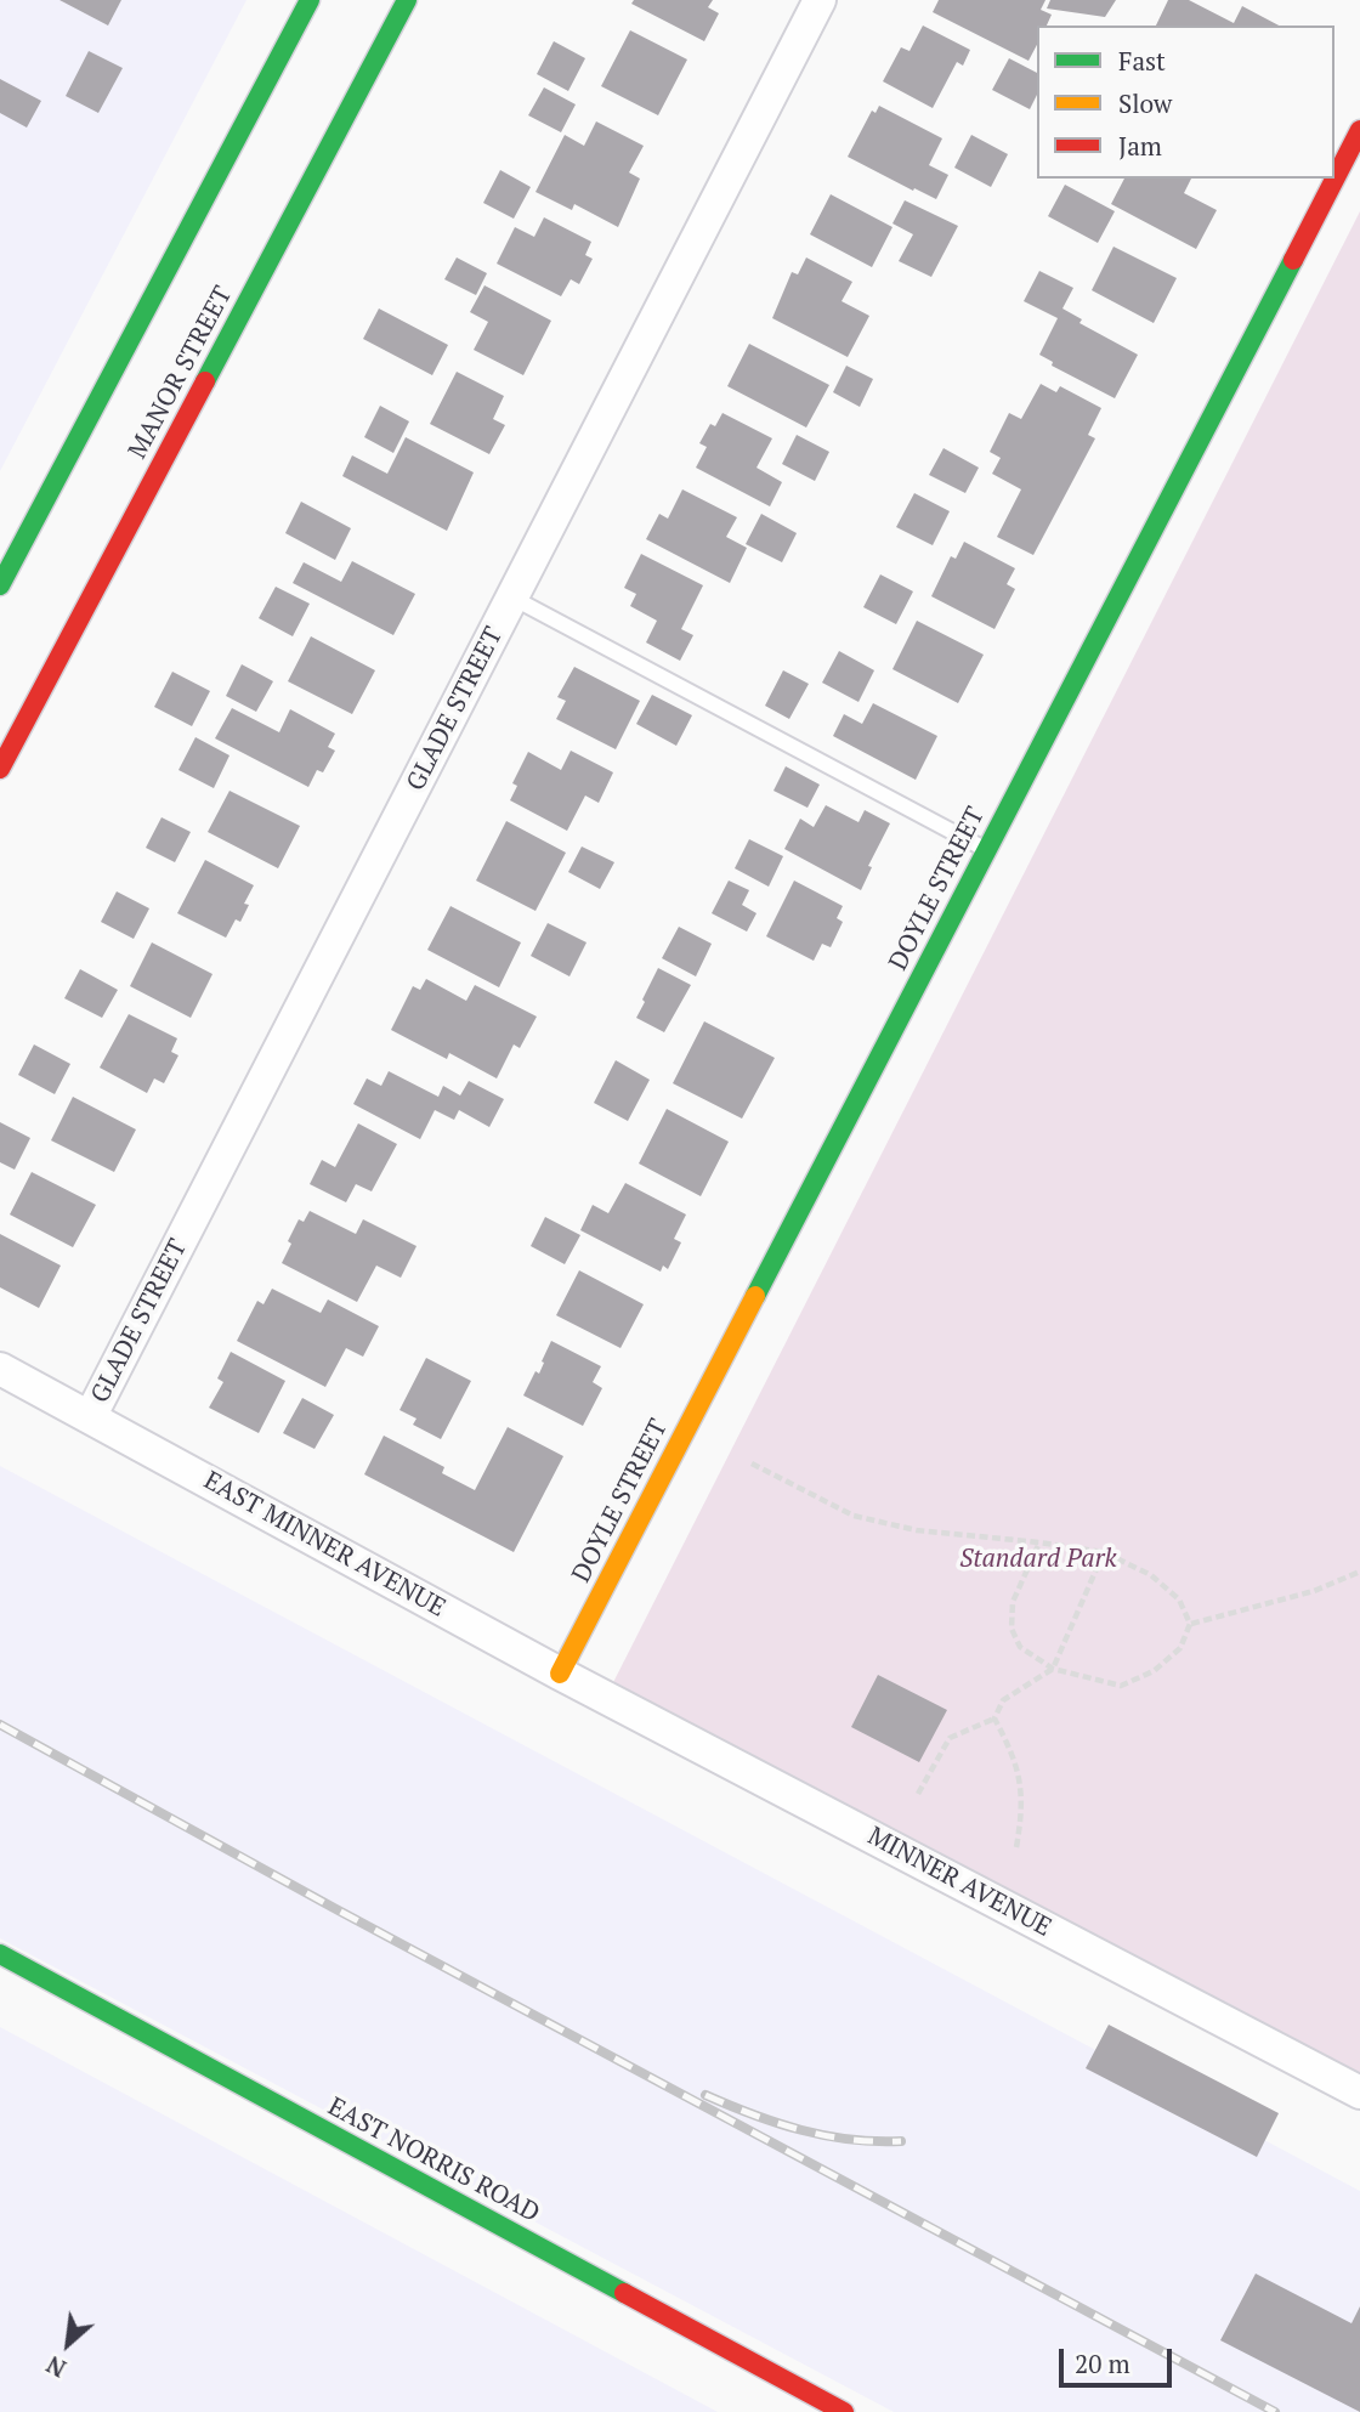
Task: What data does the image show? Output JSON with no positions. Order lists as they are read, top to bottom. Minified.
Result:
{"streets":{"street":["MANOR STREET","GLADE STREET","DOYLE STREET","EAST MINNER AVENUE","MINNER AVENUE","EAST NORRIS ROAD"]},"crossings":[["GLADE STREET","EAST MINNER AVENUE"],["DOYLE STREET","EAST MINNER AVENUE"],["DOYLE STREET","MINNER AVENUE"],["EAST MINNER AVENUE","MINNER AVENUE"]],"parks":["Standard Park"],"legend":["Fast","Slow","Jam"],"scale_bar":"20 m","north":"bottom left"}
